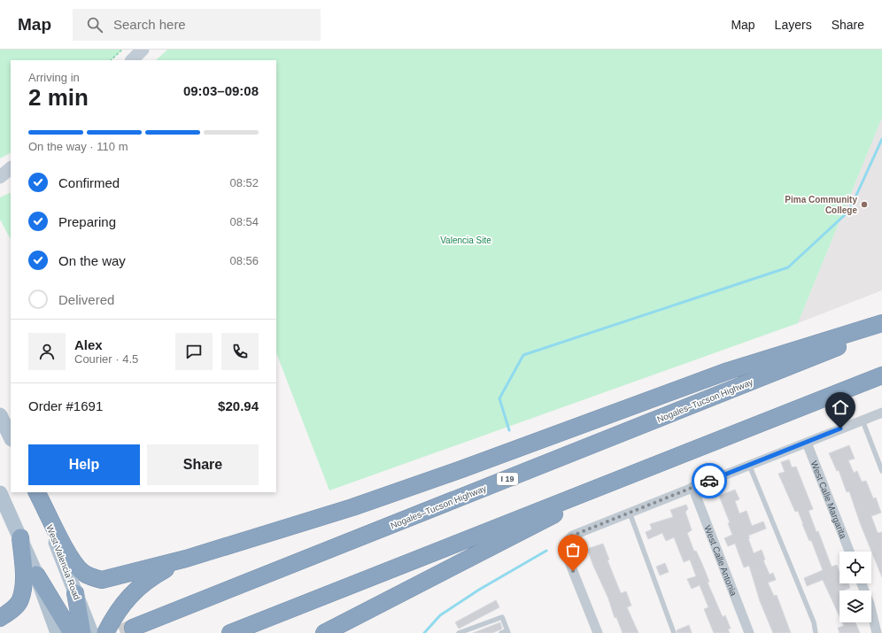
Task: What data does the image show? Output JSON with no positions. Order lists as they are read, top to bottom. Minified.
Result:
{"streets":{"highway":["Nogales–Tucson Highway","I 19"],"main road":["West Valencia Road"],"street":["West Calle Margarita","West Calle Antonia"]},"parks":["Valencia Site"],"places":["Pima Community College"],"page":{"header":"Map","search":"Search here","nav":["Map","Layers","Share"],"heading":["2 min","Arriving in","09:03–09:08"],"panel":["Alex","Courier · 4.5","Order #1691","$20.94"],"bar":"On the way · 110 m","list":[["Confirmed","08:52"],["Preparing","08:54"],["On the way","08:56"],"Delivered"],"buttons":["Help","Share"]}}
